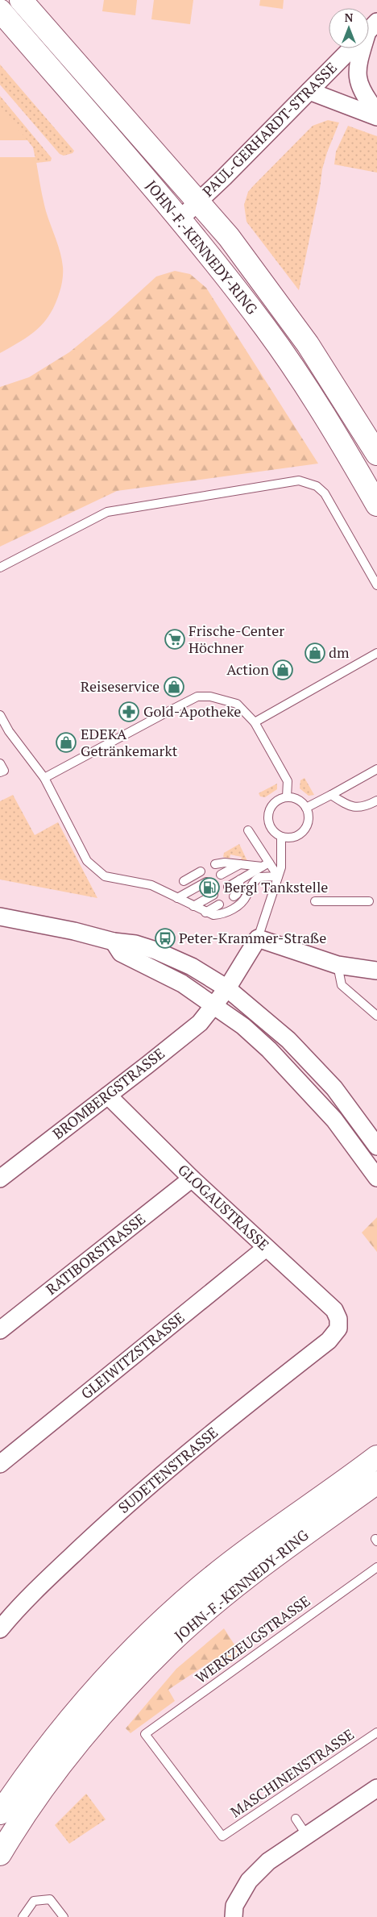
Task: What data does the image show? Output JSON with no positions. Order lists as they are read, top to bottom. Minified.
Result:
{"streets":{"main road":["JOHN-F.-KENNEDY-RING"],"street":["PAUL-GERHARDT-STRASSE","BROMBERGSTRASSE","GLOGAUSTRASSE","RATIBORSTRASSE","GLEIWITZSTRASSE","SUDETENSTRASSE"],"lane":["WERKZEUGSTRASSE","MASCHINENSTRASSE"]},"crossings":[["PAUL-GERHARDT-STRASSE","JOHN-F.-KENNEDY-RING"],["BROMBERGSTRASSE","GLOGAUSTRASSE"],["GLOGAUSTRASSE","RATIBORSTRASSE"],["GLOGAUSTRASSE","GLEIWITZSTRASSE"],["GLOGAUSTRASSE","SUDETENSTRASSE"],["WERKZEUGSTRASSE","MASCHINENSTRASSE"]],"places":{"supermarket":["Frische-Center Höchner"],"shop":["dm","Action","Reiseservice","EDEKA Getränkemarkt"],"pharmacy":["Gold-Apotheke"],"fuel station":["Bergl Tankstelle"],"bus stop":["Peter-Krammer-Straße"]},"north":"top"}
